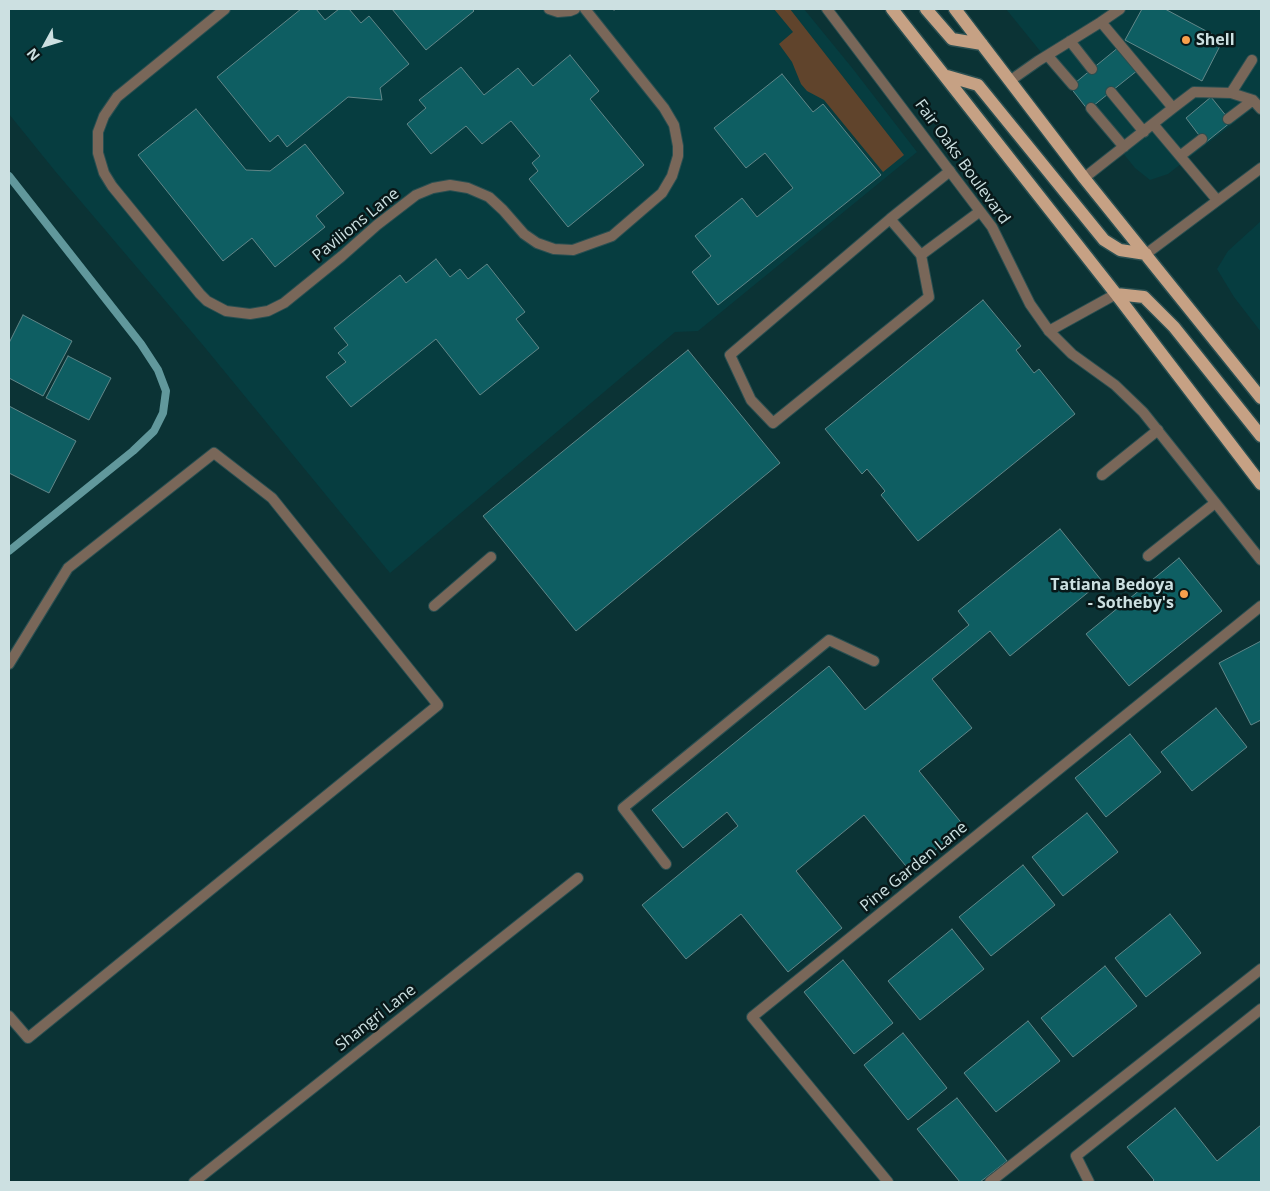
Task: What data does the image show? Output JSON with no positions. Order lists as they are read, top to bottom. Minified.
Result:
{"streets":{"street":["Fair Oaks Boulevard","Pavilions Lane","Pine Garden Lane","Shangri Lane"]},"places":["Shell","Tatiana Bedoya - Sotheby's"],"north":"bottom left"}
